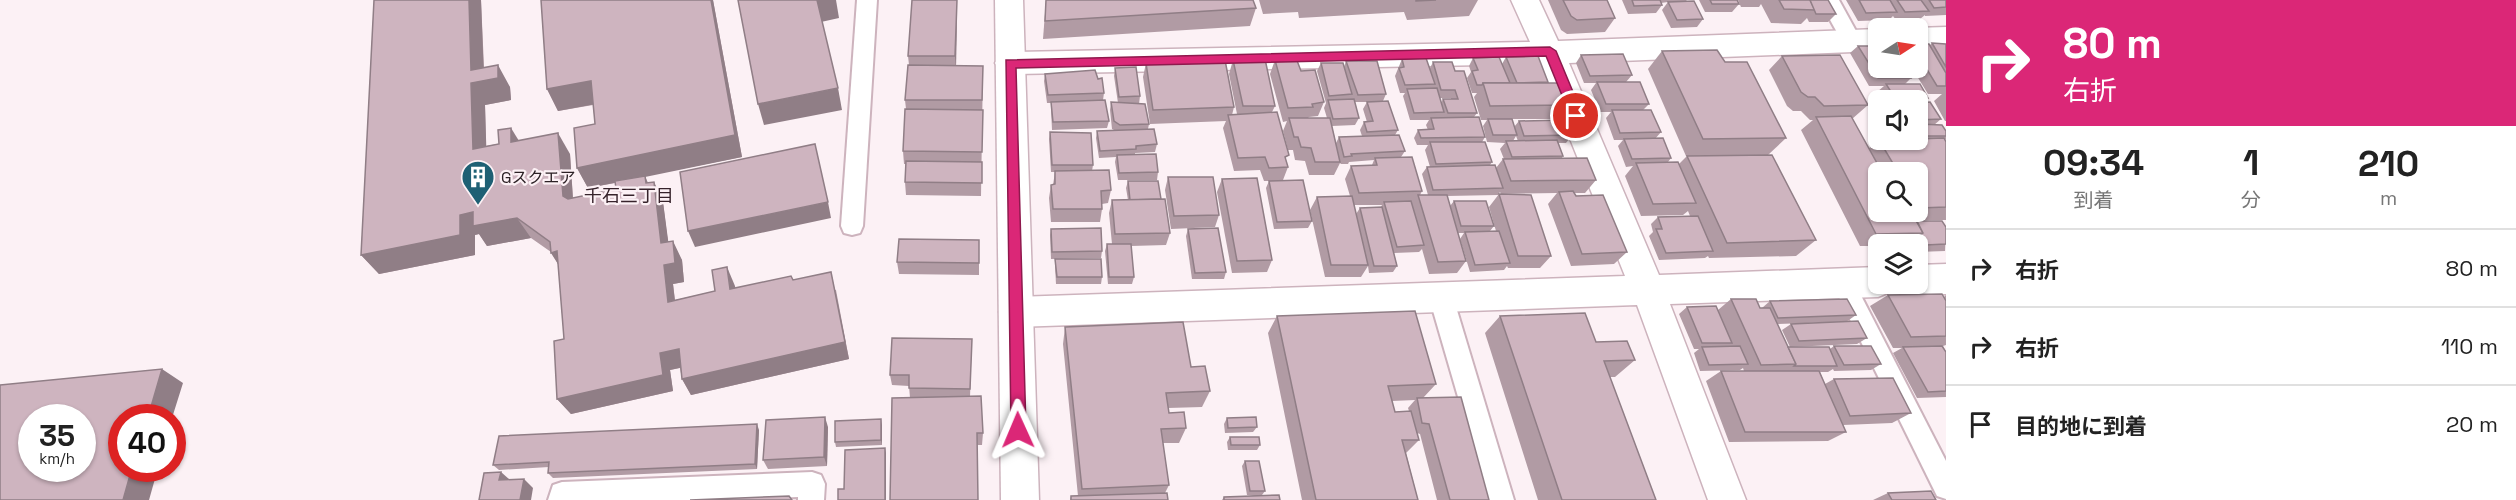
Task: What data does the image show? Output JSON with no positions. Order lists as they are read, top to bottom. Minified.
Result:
{"districts":["千石三丁目"],"places":{"building":["Gスクエア"]},"north":"right","page":{"turn":["80 m","右折"],"eta":["09:34","到着","1","分","210","m"],"list":[{"name":"右折","value":"80 m"},{"name":"右折","value":"110 m"},{"name":"目的地に到着","value":"20 m"}],"speed":"35 km/h","limit":"40"}}
